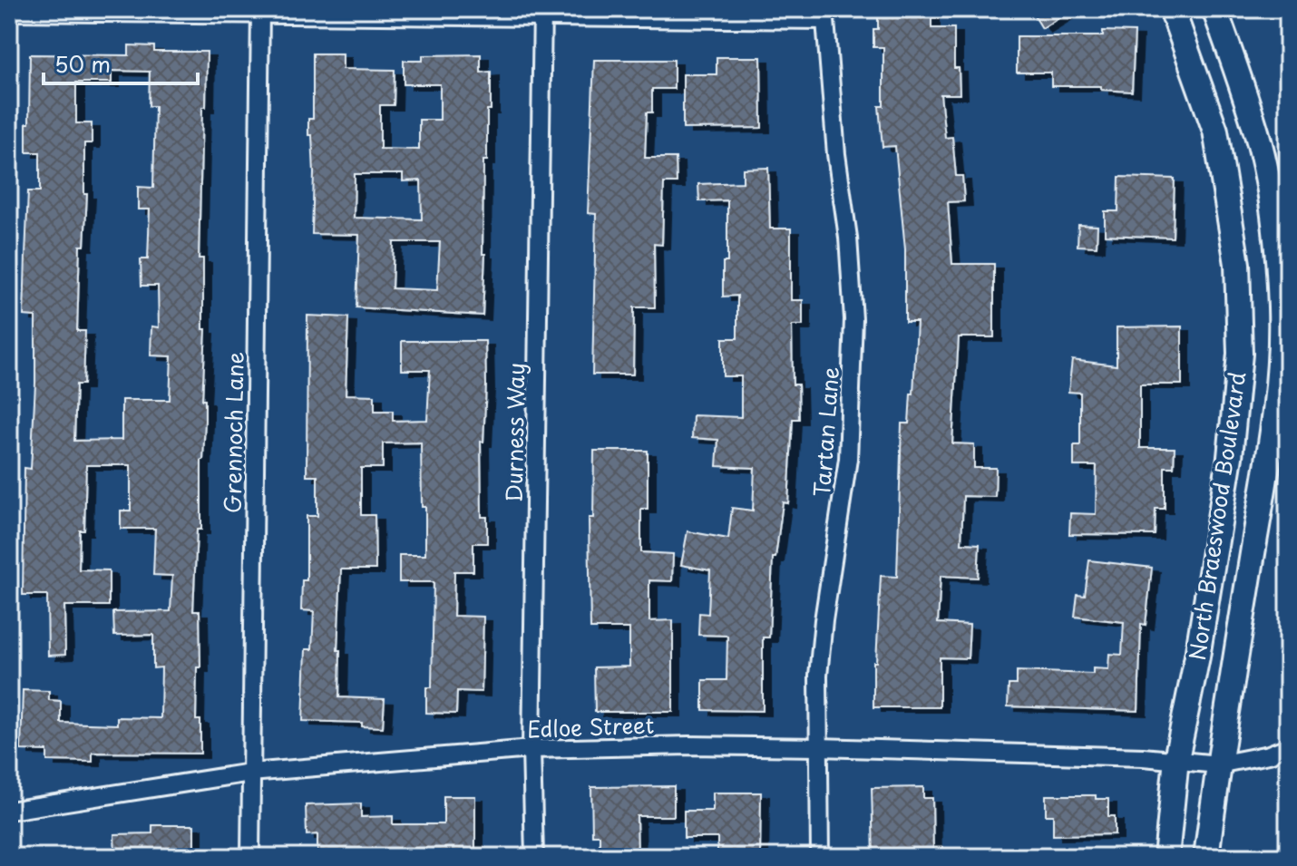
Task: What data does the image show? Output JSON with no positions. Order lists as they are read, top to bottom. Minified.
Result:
{"streets":{"main road":["North Braeswood Boulevard"],"street":["Tartan Lane","Grennoch Lane","Durness Way","Edloe Street"]},"crossings":[["Tartan Lane","Edloe Street"],["Grennoch Lane","Edloe Street"],["Durness Way","Edloe Street"],["North Braeswood Boulevard","Edloe Street"]],"scale_bar":"50 m"}
